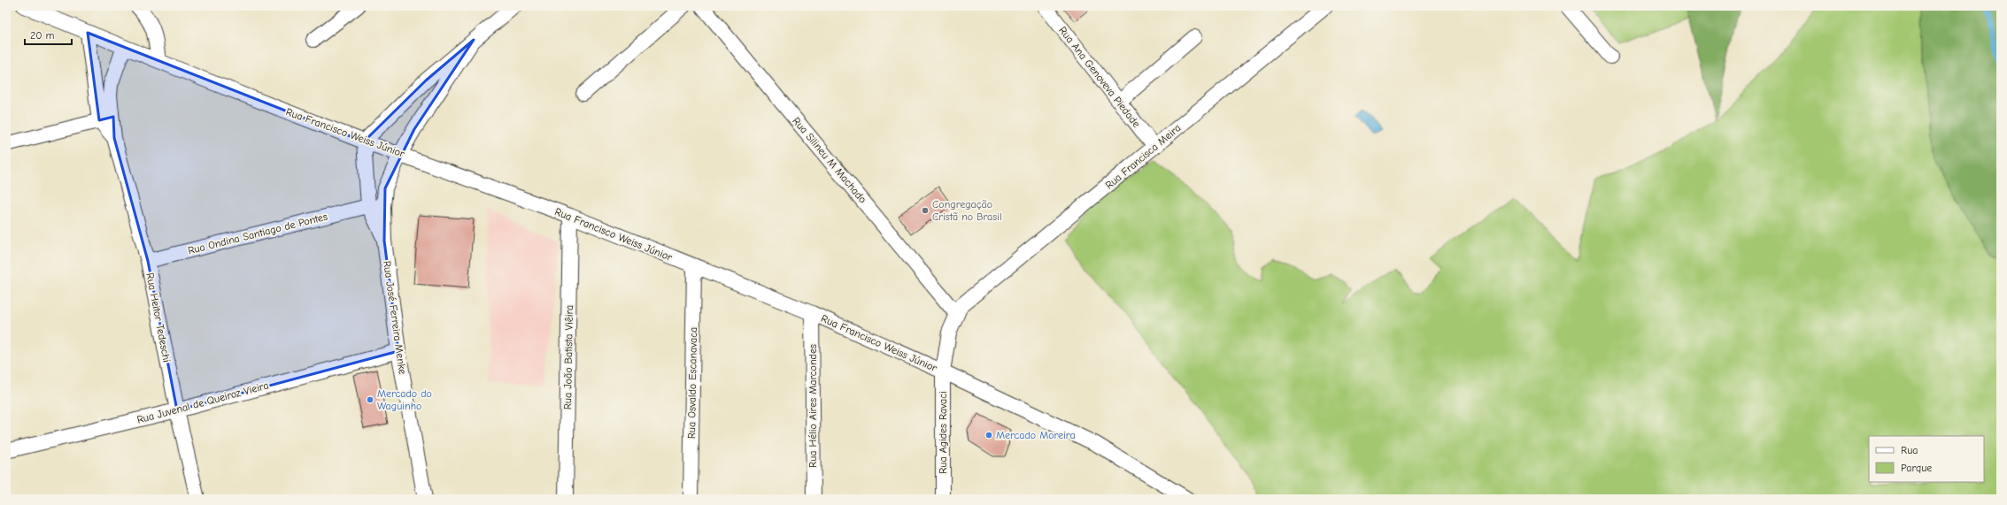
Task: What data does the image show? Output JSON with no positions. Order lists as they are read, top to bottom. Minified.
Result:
{"streets":{"street":["Rua Ana Genoveva Piedade","Rua Francisco Weiss Júnior","Rua Francisca Meira","Rua Silineu M Machado","Rua Ondina Santiago de Pontes","Rua Heitor Tedeschi","Rua José Ferreira Menke","Rua João Batista Viêira","Rua Osvaldo Escanavaca","Rua Juvenal de Queiroz Vieira","Rua Hélio Aires Marcondes","Rua Agides Ravaci"]},"crossings":[["Rua Ana Genoveva Piedade","Rua Francisca Meira"],["Rua Francisco Weiss Júnior","Rua Heitor Tedeschi"],["Rua Francisco Weiss Júnior","Rua José Ferreira Menke"],["Rua Francisco Weiss Júnior","Rua João Batista Viêira"],["Rua Francisco Weiss Júnior","Rua Osvaldo Escanavaca"],["Rua Francisco Weiss Júnior","Rua Hélio Aires Marcondes"],["Rua Francisco Weiss Júnior","Rua Agides Ravaci"],["Rua Francisca Meira","Rua Silineu M Machado"],["Rua Francisca Meira","Rua Agides Ravaci"],["Rua Silineu M Machado","Rua Agides Ravaci"],["Rua Ondina Santiago de Pontes","Rua Heitor Tedeschi"],["Rua Ondina Santiago de Pontes","Rua José Ferreira Menke"],["Rua Heitor Tedeschi","Rua Juvenal de Queiroz Vieira"],["Rua José Ferreira Menke","Rua Juvenal de Queiroz Vieira"]],"places":["Congregação Cristã no Brasil","Mercado do Waguinho","Mercado Moreira"],"legend":["Rua","Parque"],"scale_bar":"20 m"}
